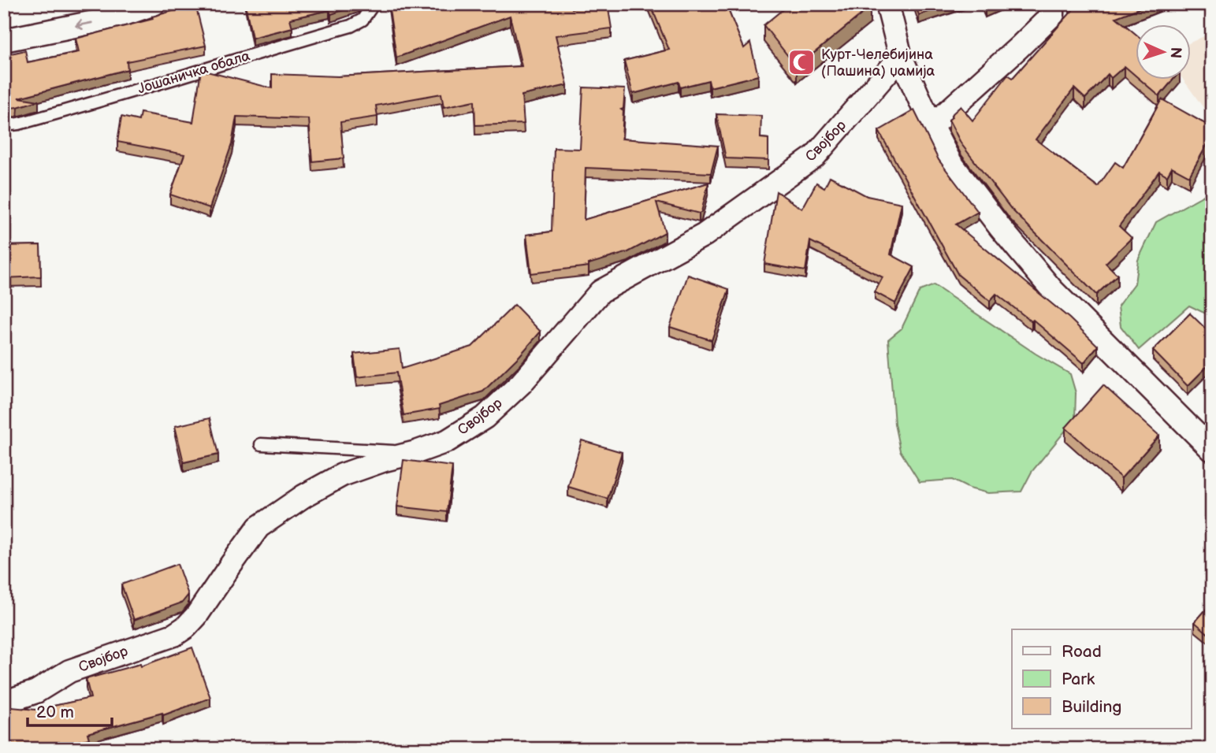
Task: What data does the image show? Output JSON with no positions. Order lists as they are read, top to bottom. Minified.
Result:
{"streets":{"street":["Својбор"],"lane":["Јошаничка обала"]},"places":{"mosque":["Курт-Челебијина (Пашина) џамија"]},"legend":["Road","Park","Building"],"scale_bar":"20 m","north":"right"}
